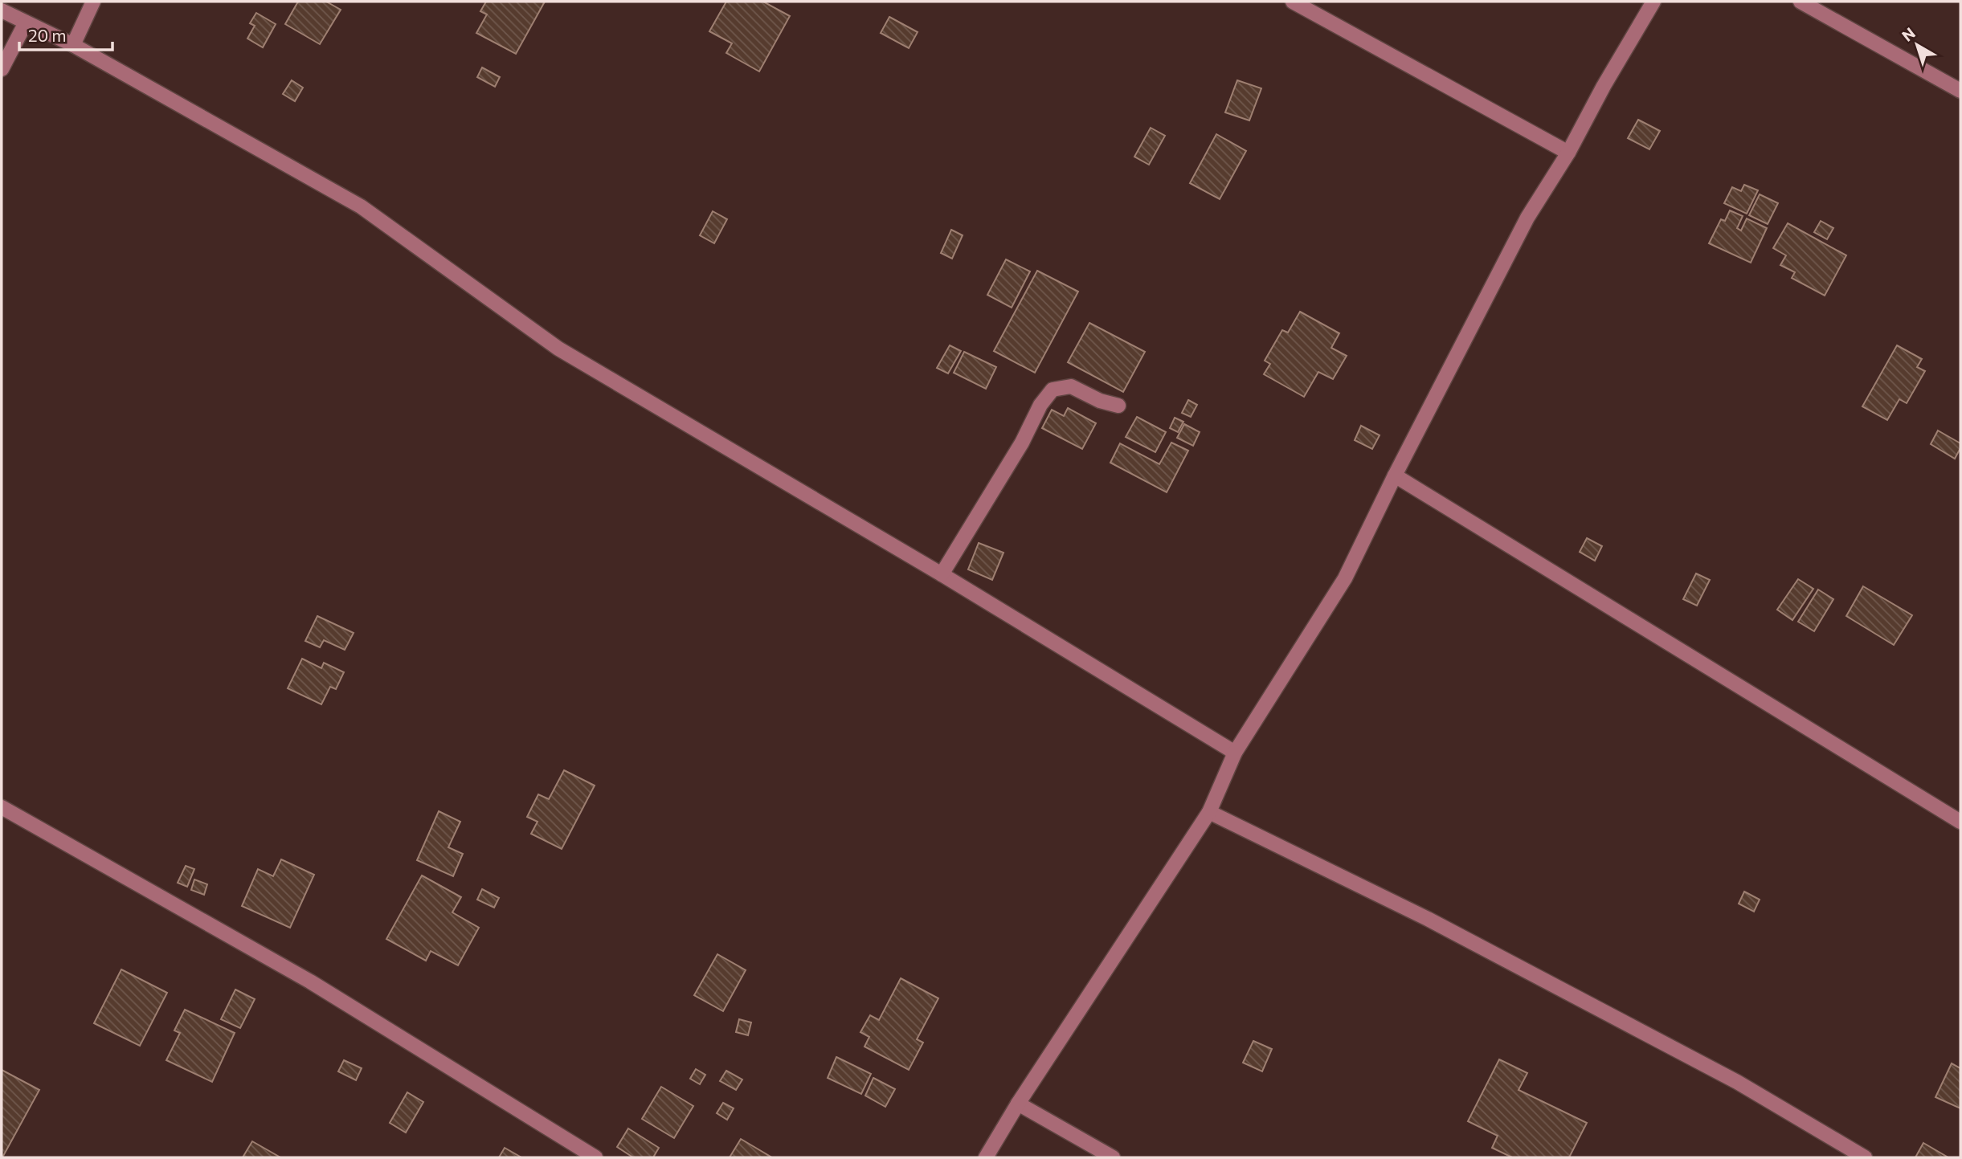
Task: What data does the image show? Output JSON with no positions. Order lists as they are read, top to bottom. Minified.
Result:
{"scale_bar":"20 m","north":"top left"}
